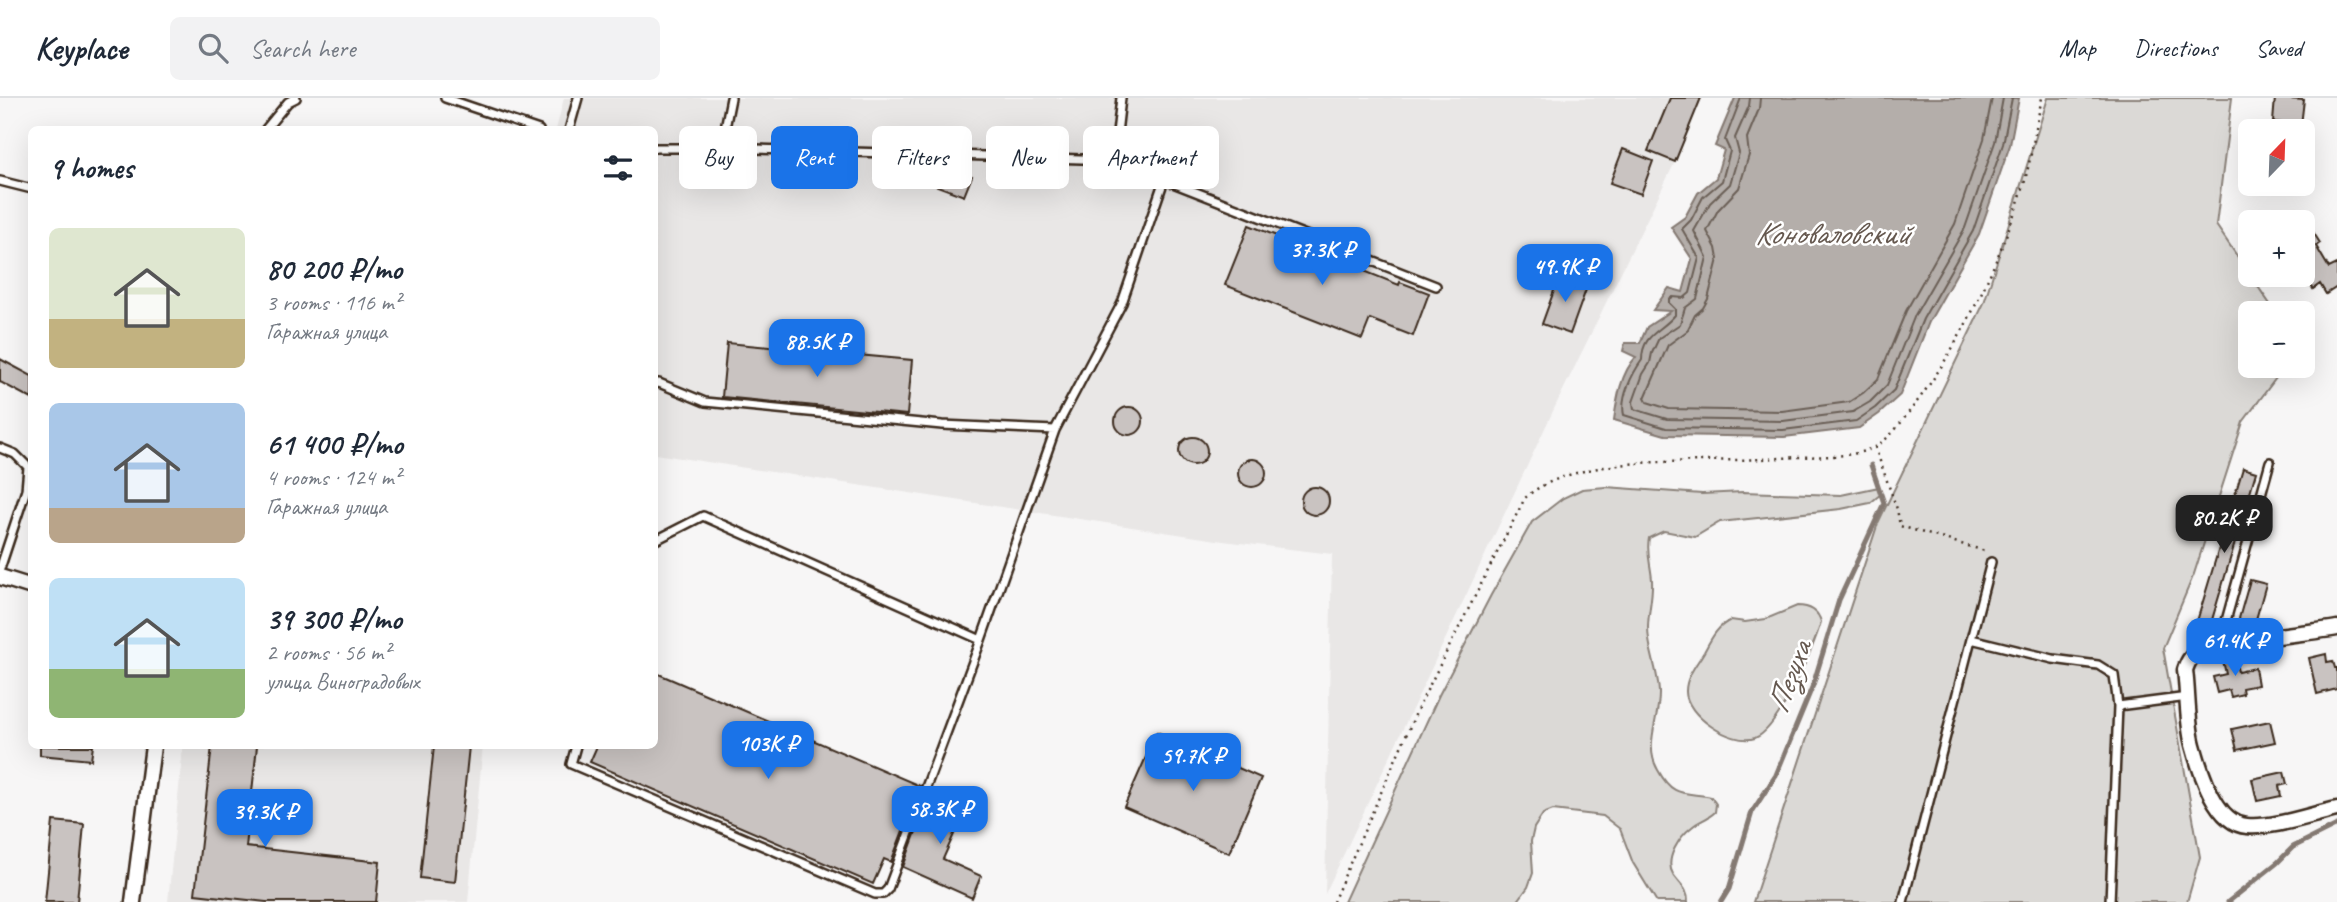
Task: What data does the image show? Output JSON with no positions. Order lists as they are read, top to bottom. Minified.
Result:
{"water":["Коноваловский","Пезуха"],"north":"top right","page":{"header":"Keyplace","search":"Search here","nav":["Map","Directions","Saved"],"map_buttons":["+","−"],"chip":["Buy","Rent","Filters","New","Apartment"],"heading":"9 homes","list":[{"name":"80 200 ₽/mo","note":"3 rooms · 116 m² · Гаражная улица"},{"name":"61 400 ₽/mo","note":"4 rooms · 124 m² · Гаражная улица"},{"name":"39 300 ₽/mo","note":"2 rooms · 56 m² · улица Виноградовых"}],"price":["37.3K ₽","49.9K ₽","88.5K ₽","80.2K ₽","61.4K ₽","103K ₽","59.7K ₽","58.3K ₽","39.3K ₽"]}}
